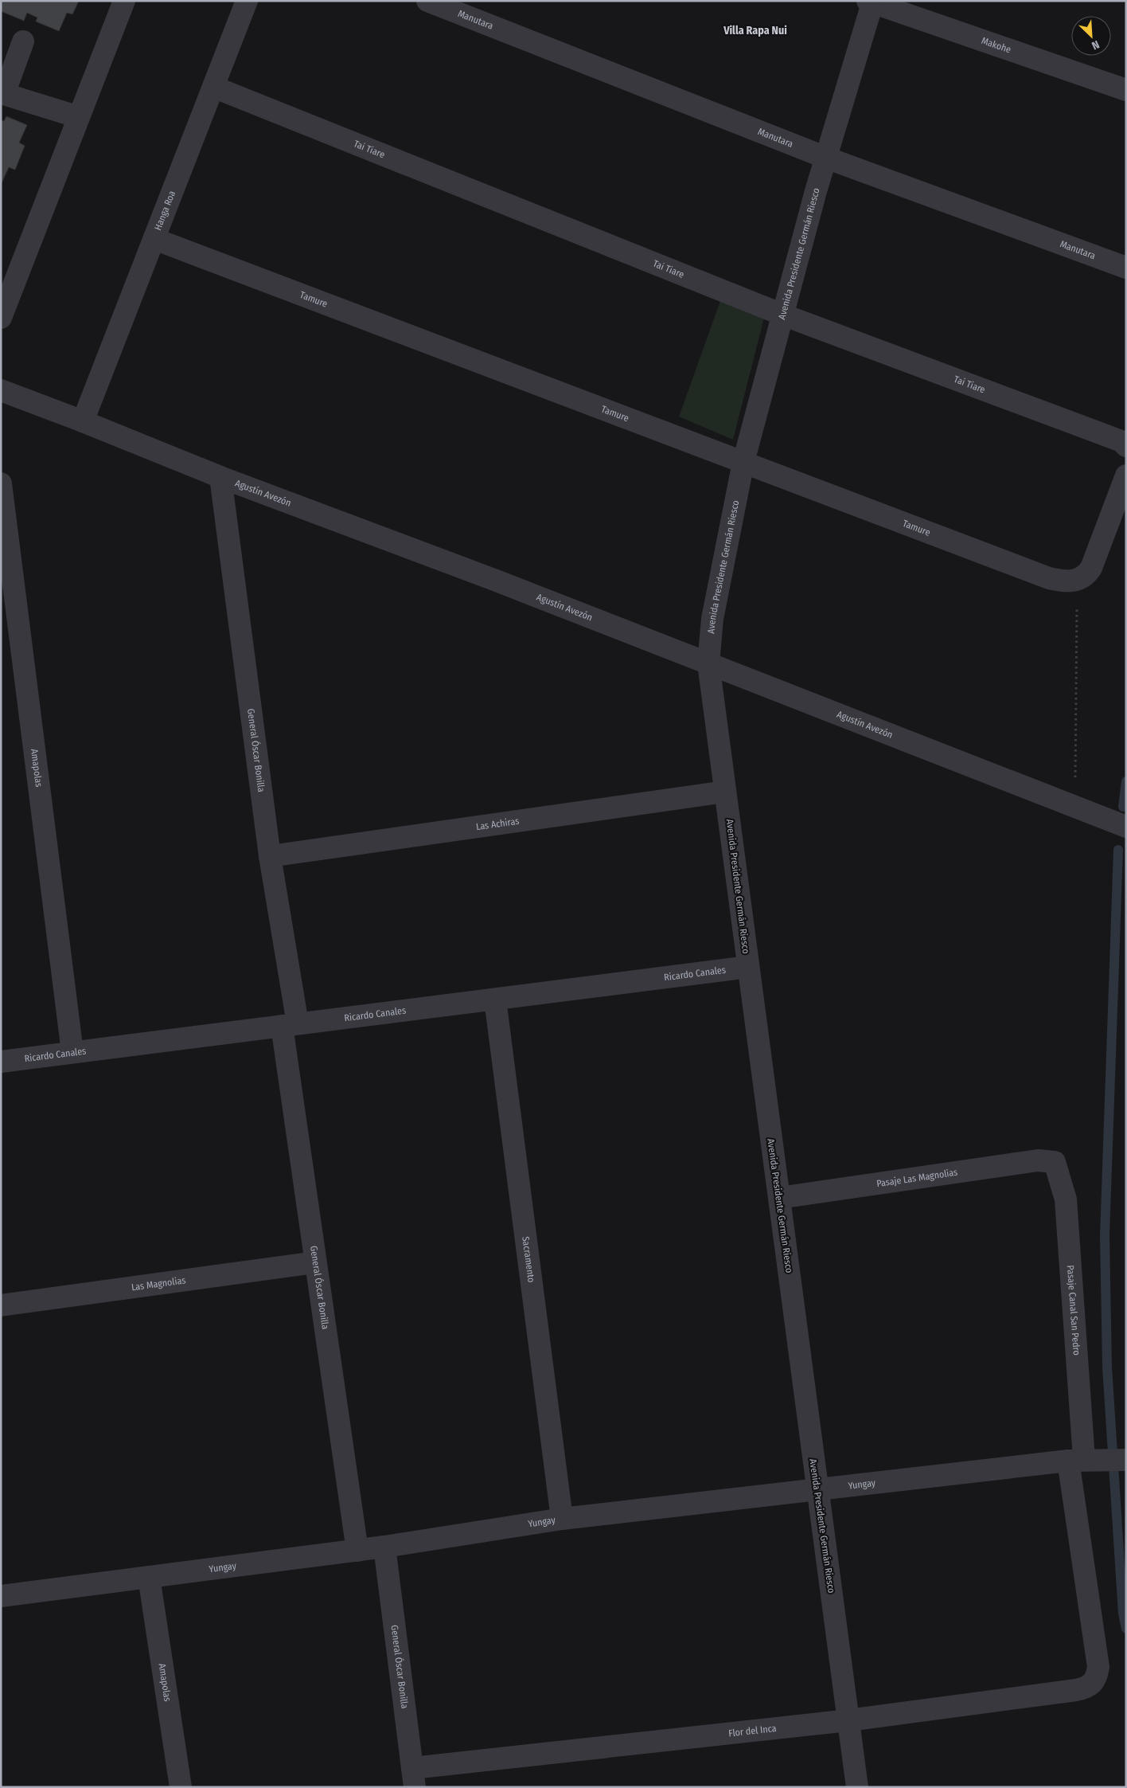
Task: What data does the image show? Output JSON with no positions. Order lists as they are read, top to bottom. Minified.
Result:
{"streets":{"street":["Manutara","Makohe","Tai Tiare","Hanga Roa","Avenida Presidente Germán Riesco","Tamure","Agustín Avezón","General Óscar Bonilla","Amapolas","Las Achiras","Ricardo Canales","Pasaje Las Magnolias","Sacramento","Las Magnolias","Pasaje Canal San Pedro","Yungay","Flor del Inca"]},"crossings":[["Manutara","Avenida Presidente Germán Riesco"],["Makohe","Avenida Presidente Germán Riesco"],["Tai Tiare","Hanga Roa"],["Tai Tiare","Avenida Presidente Germán Riesco"],["Hanga Roa","Tamure"],["Hanga Roa","Agustín Avezón"],["Avenida Presidente Germán Riesco","Tamure"],["Avenida Presidente Germán Riesco","Agustín Avezón"],["Avenida Presidente Germán Riesco","Las Achiras"],["Avenida Presidente Germán Riesco","Ricardo Canales"],["Avenida Presidente Germán Riesco","Pasaje Las Magnolias"],["Avenida Presidente Germán Riesco","Yungay"],["Avenida Presidente Germán Riesco","Flor del Inca"],["Agustín Avezón","General Óscar Bonilla"],["General Óscar Bonilla","Las Achiras"],["General Óscar Bonilla","Ricardo Canales"],["General Óscar Bonilla","Las Magnolias"],["General Óscar Bonilla","Yungay"],["General Óscar Bonilla","Flor del Inca"],["Amapolas","Ricardo Canales"],["Amapolas","Yungay"],["Ricardo Canales","Sacramento"],["Pasaje Las Magnolias","Pasaje Canal San Pedro"],["Sacramento","Yungay"],["Pasaje Canal San Pedro","Yungay"],["Pasaje Canal San Pedro","Flor del Inca"]],"districts":["Villa Rapa Nui"],"north":"bottom right"}
